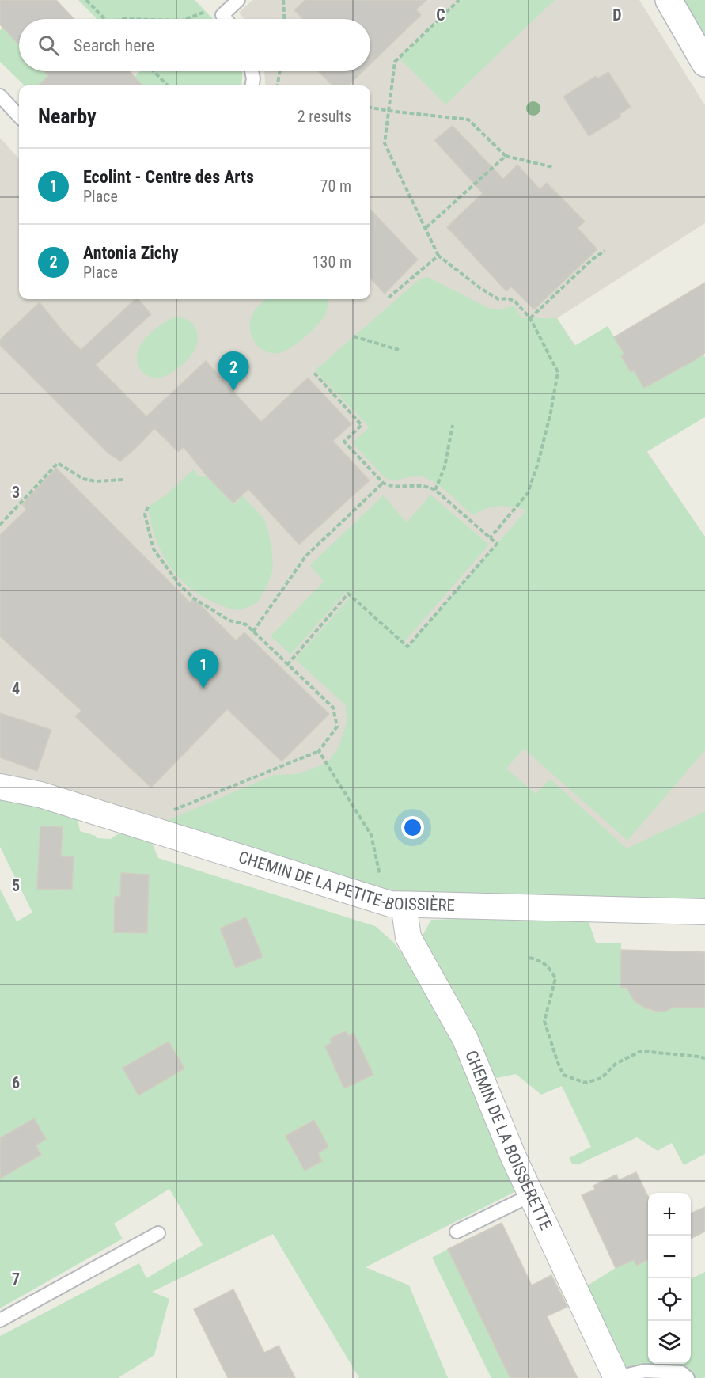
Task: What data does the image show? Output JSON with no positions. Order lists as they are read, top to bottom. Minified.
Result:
{"streets":{"street":["CHEMIN DE LA PETITE-BOISSIÈRE","CHEMIN DE LA BOISSERETTE"]},"crossings":[["CHEMIN DE LA PETITE-BOISSIÈRE","CHEMIN DE LA BOISSERETTE"]],"page":{"search":"Search here","heading":["Nearby","2 results"],"list":[{"mark":"1","name":"Ecolint - Centre des Arts","note":"Place","value":"70 m"},{"mark":"2","name":"Antonia Zichy","note":"Place","value":"130 m"}],"pins":["2","1"],"map_buttons":["+","−"]},"grid":{"columns":["C","D"],"rows":["3","4","5","6","7"]}}
